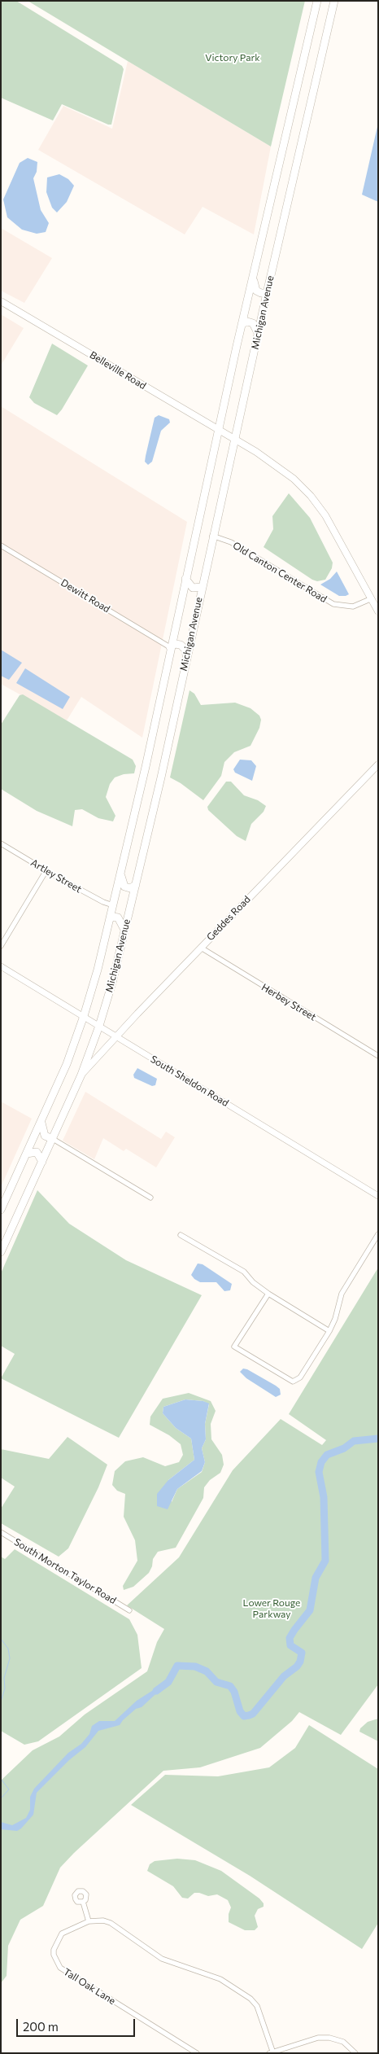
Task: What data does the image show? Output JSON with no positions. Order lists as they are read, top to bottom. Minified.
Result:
{"streets":{"main road":["Michigan Avenue","Belleville Road","Geddes Road"],"street":["Old Canton Center Road","Dewitt Road","Artley Street","Herbey Street","South Sheldon Road","South Morton Taylor Road","Tall Oak Lane"]},"crossings":[["Michigan Avenue","Belleville Road"],["Michigan Avenue","Old Canton Center Road"],["Michigan Avenue","Dewitt Road"],["Michigan Avenue","Artley Street"],["Michigan Avenue","Geddes Road"],["Michigan Avenue","South Sheldon Road"],["Belleville Road","Old Canton Center Road"],["Geddes Road","Herbey Street"],["Geddes Road","South Sheldon Road"]],"parks":["Victory Park","Lower Rouge Parkway"],"scale_bar":"200 m"}
